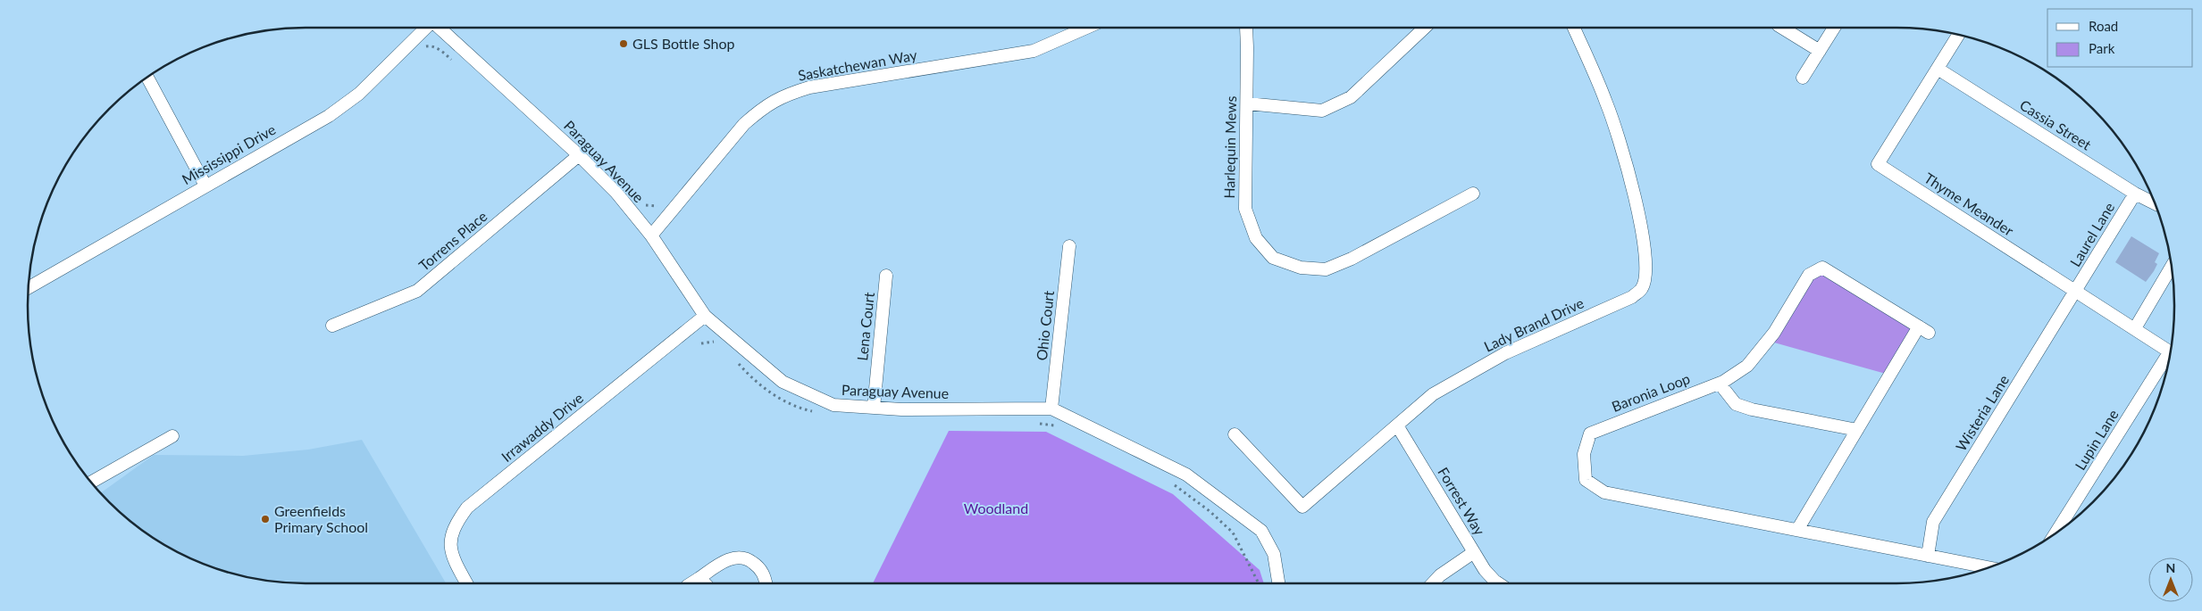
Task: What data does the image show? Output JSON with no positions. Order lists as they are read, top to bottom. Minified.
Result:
{"streets":{"street":["Saskatchewan Way","Cassia Street","Harlequin Mews","Mississippi Drive","Paraguay Avenue","Thyme Meander","Laurel Lane","Torrens Place","Lady Brand Drive","Ohio Court","Lena Court","Baronia Loop","Wisteria Lane","Irrawaddy Drive","Lupin Lane","Forrest Way"]},"crossings":[["Saskatchewan Way","Paraguay Avenue"],["Cassia Street","Thyme Meander"],["Cassia Street","Laurel Lane"],["Paraguay Avenue","Torrens Place"],["Paraguay Avenue","Ohio Court"],["Paraguay Avenue","Lena Court"],["Paraguay Avenue","Irrawaddy Drive"],["Thyme Meander","Laurel Lane"],["Thyme Meander","Wisteria Lane"],["Laurel Lane","Wisteria Lane"],["Lady Brand Drive","Forrest Way"],["Baronia Loop","Wisteria Lane"]],"parks":["Woodland"],"places":["GLS Bottle Shop","Greenfields Primary School"],"legend":["Road","Park"],"north":"top"}
